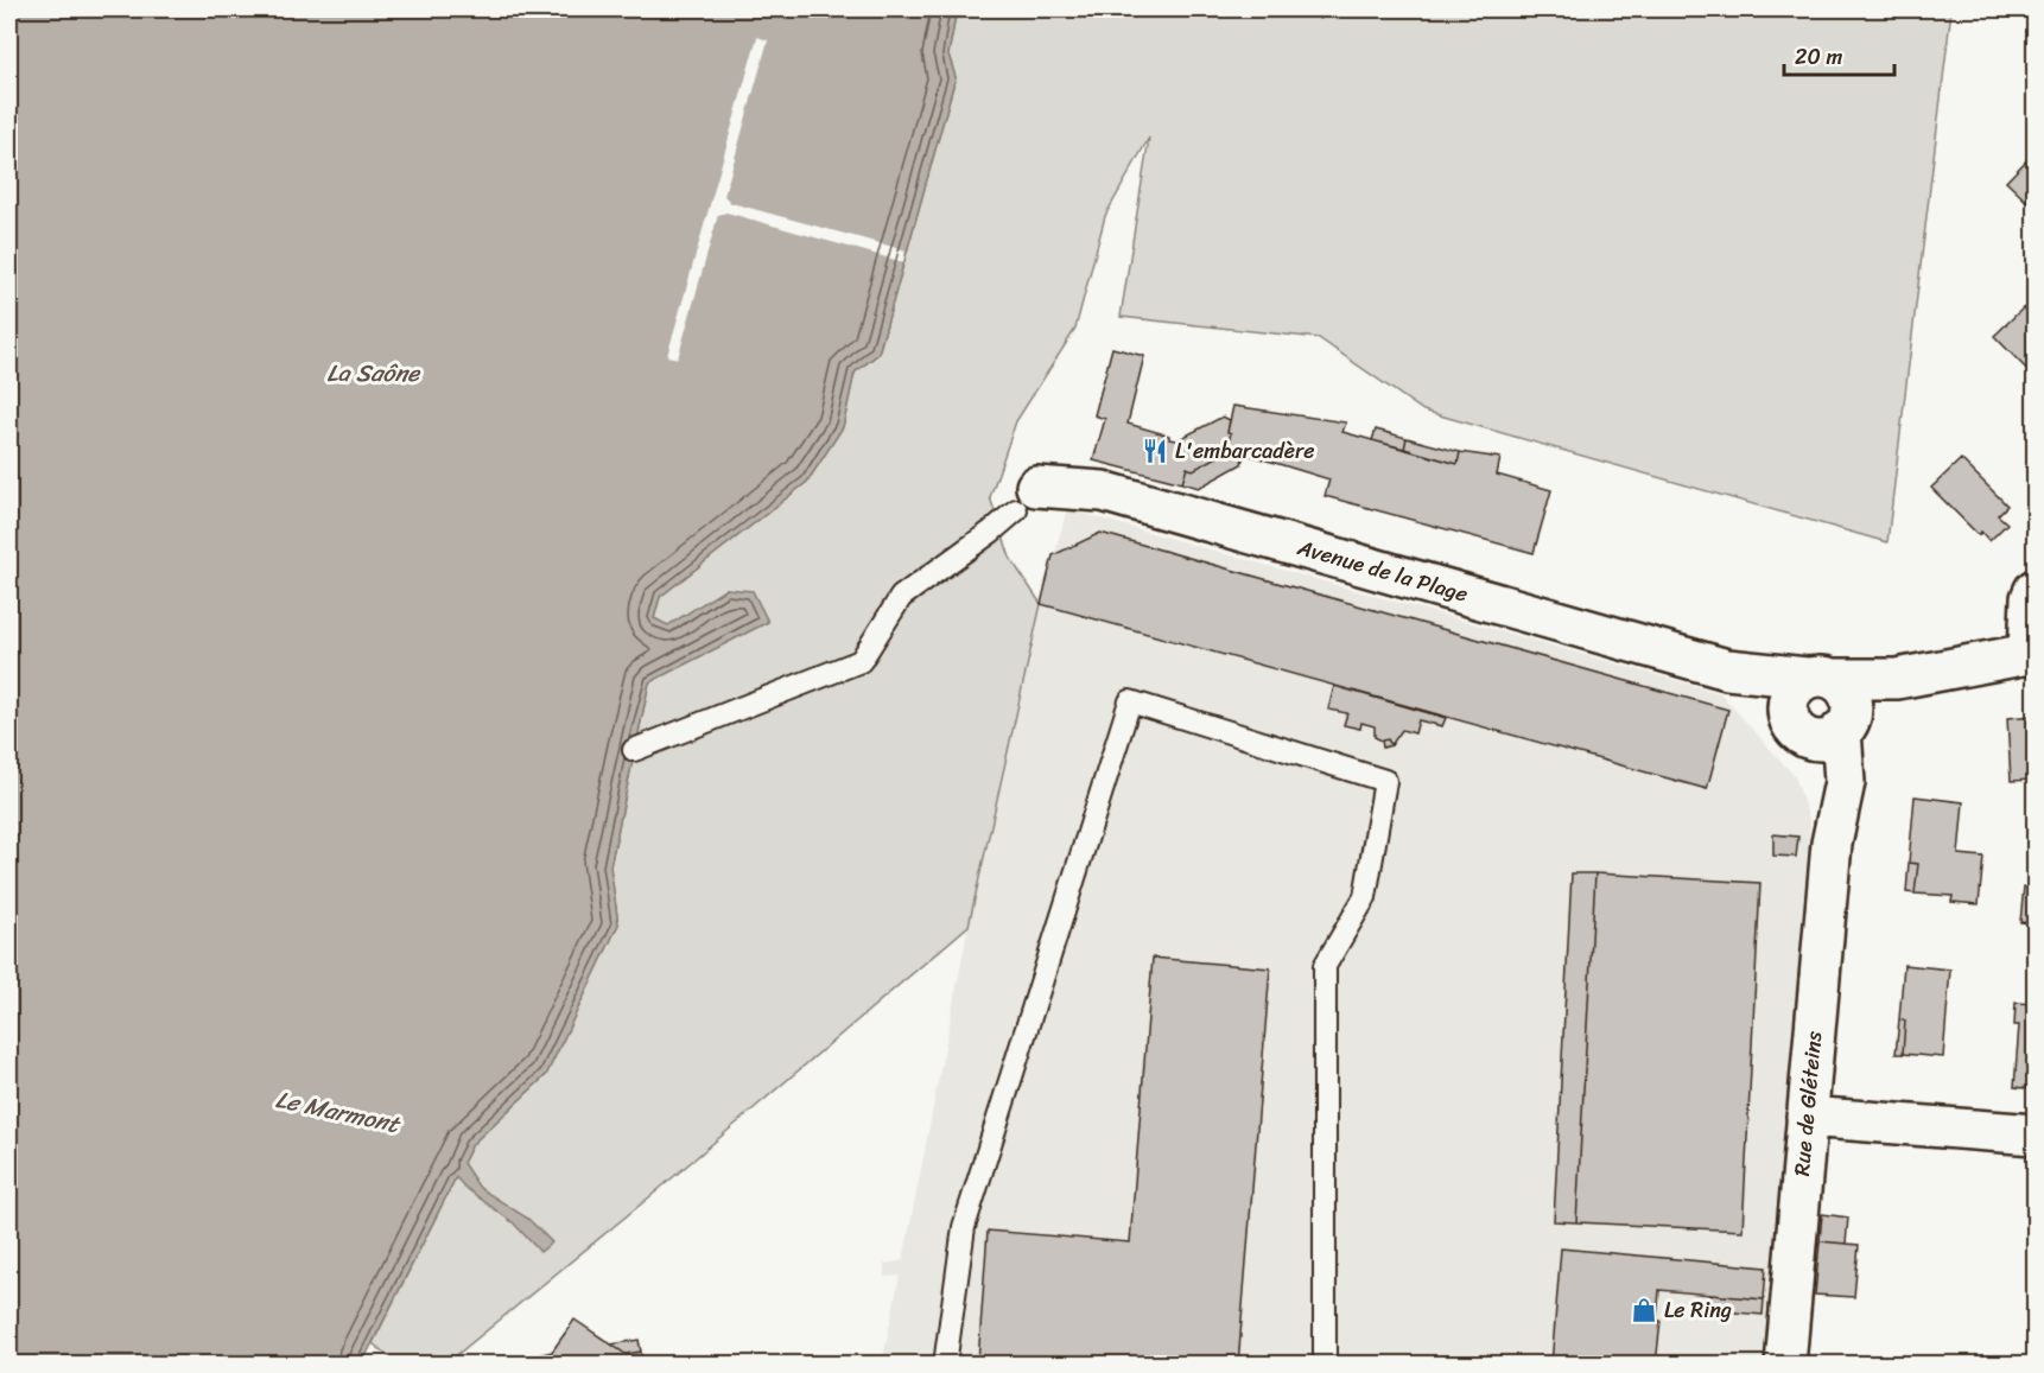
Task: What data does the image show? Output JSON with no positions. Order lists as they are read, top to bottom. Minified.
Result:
{"streets":{"street":["Avenue de la Plage","Rue de Gléteins"]},"crossings":[["Avenue de la Plage","Rue de Gléteins"]],"water":["La Saône","Le Marmont"],"places":{"restaurant":["L'embarcadère"],"shop":["Le Ring"]},"scale_bar":"20 m"}
